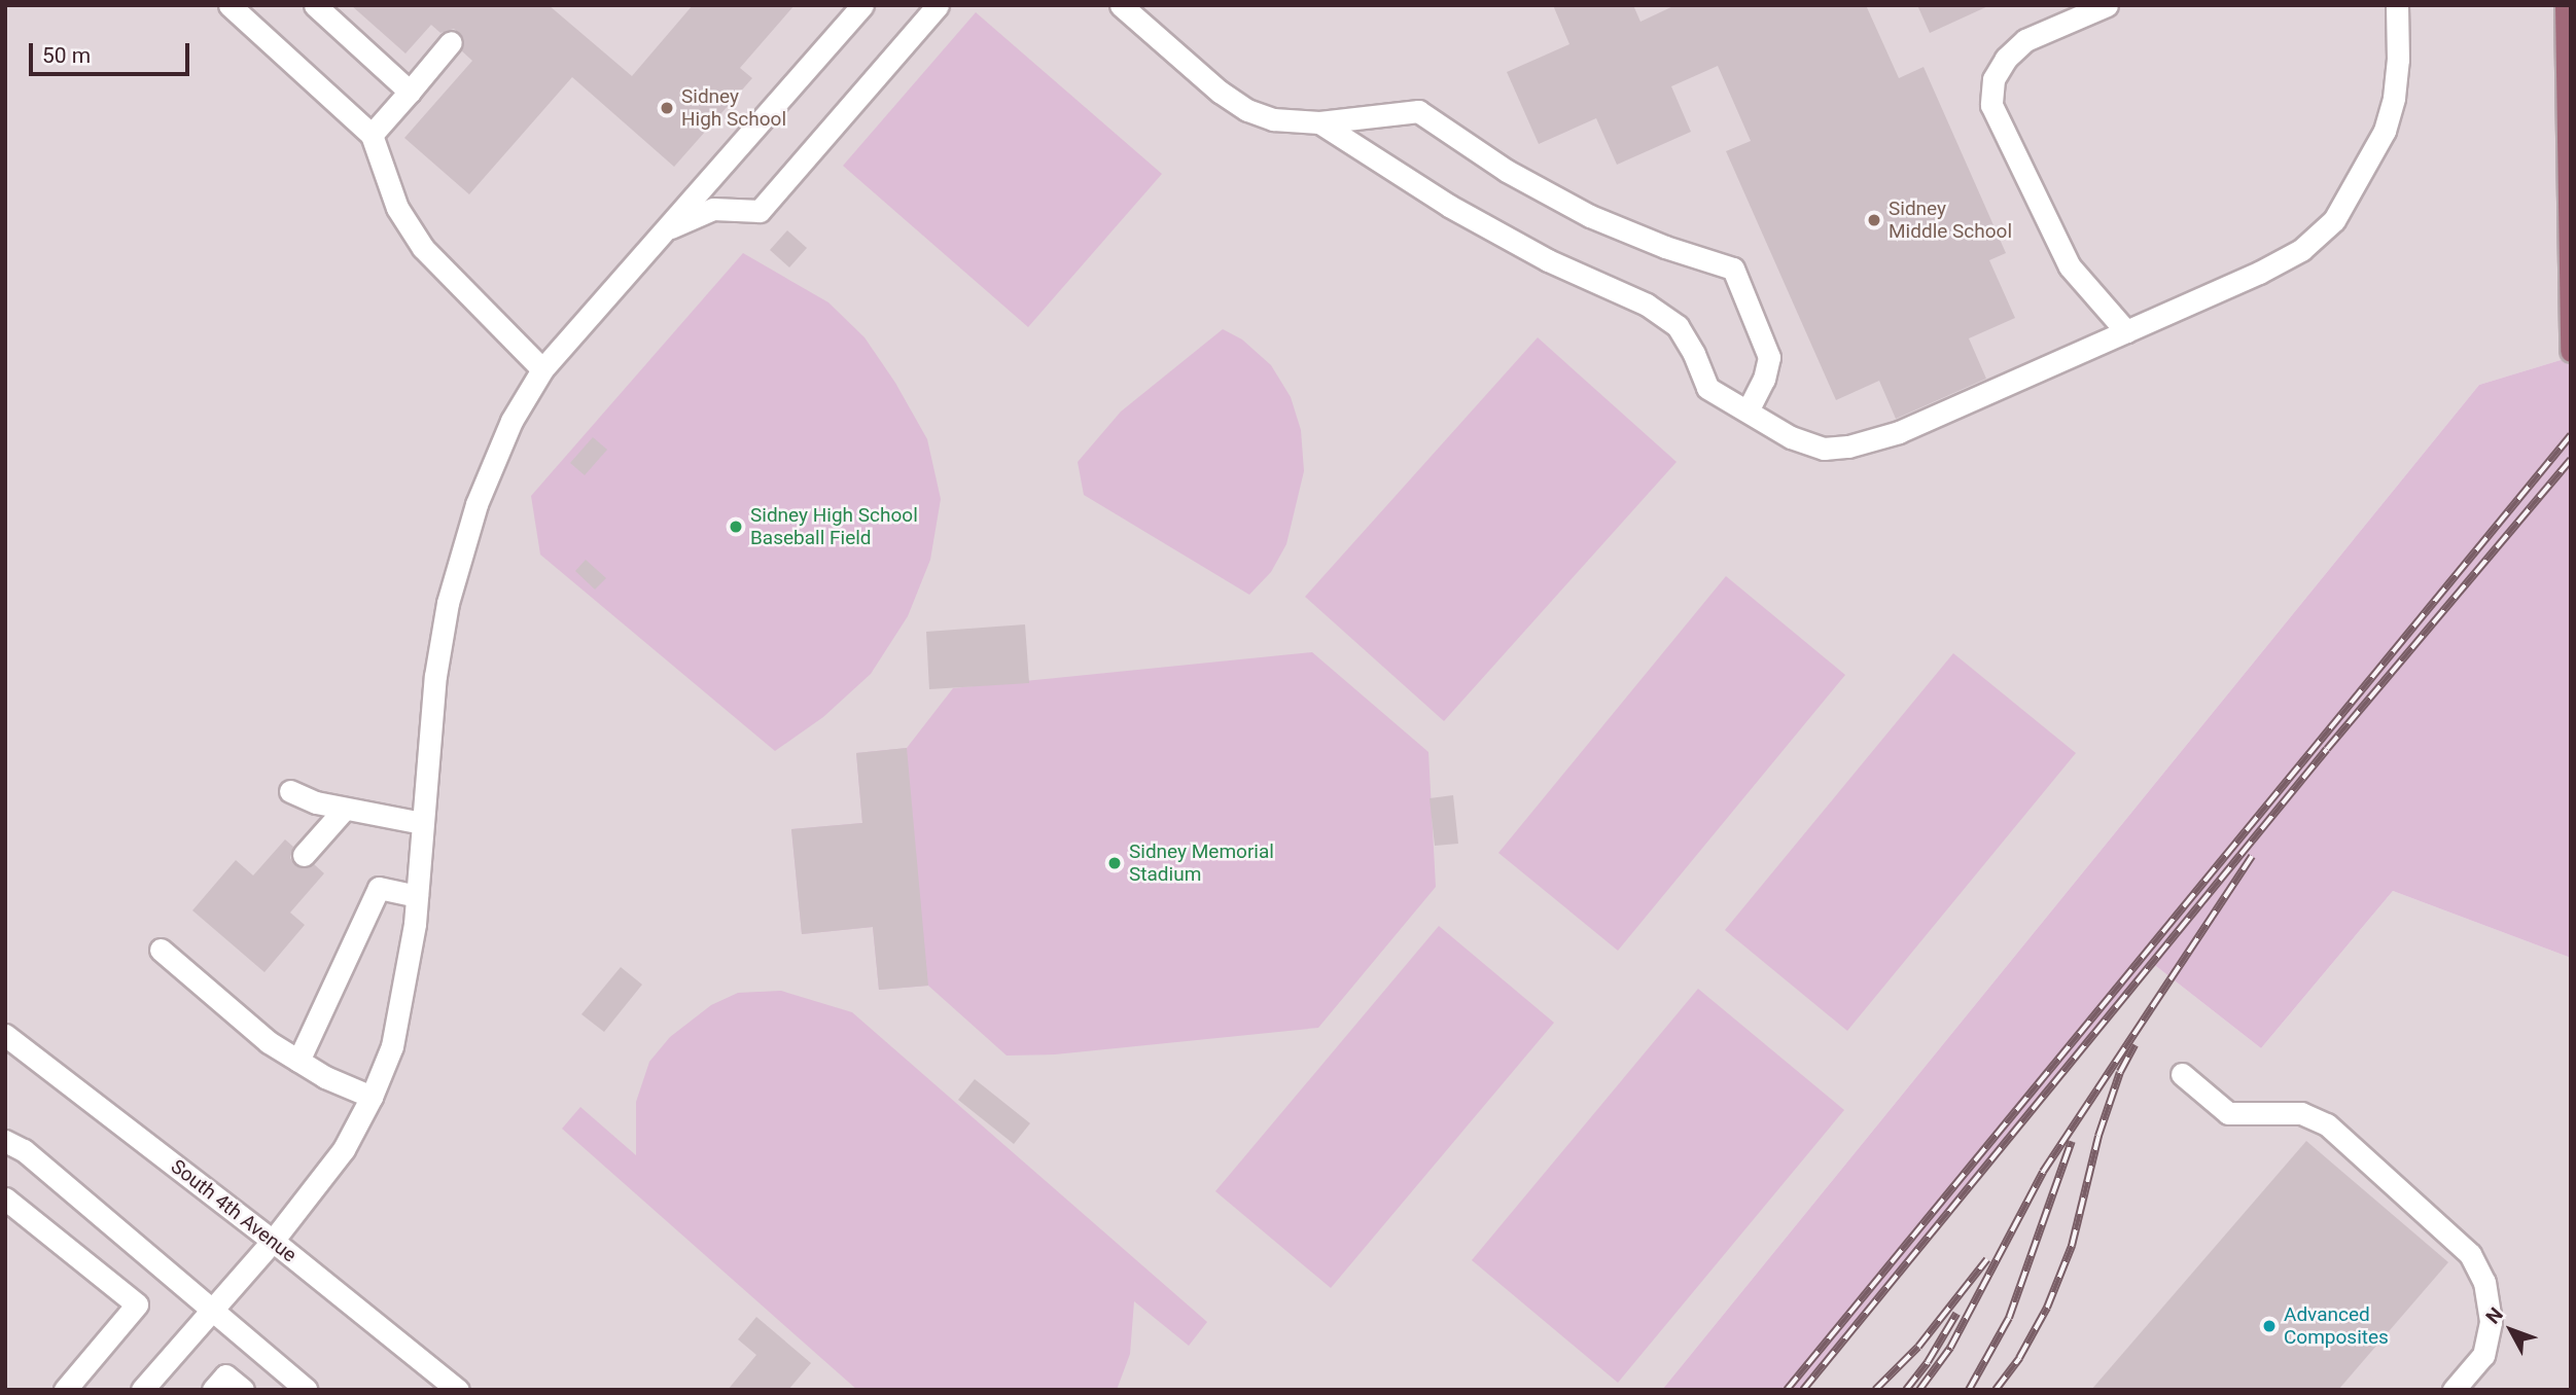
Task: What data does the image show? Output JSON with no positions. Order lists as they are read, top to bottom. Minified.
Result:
{"streets":{"street":["South 4th Avenue"]},"places":["Sidney High School","Sidney Middle School","Sidney High School Baseball Field","Sidney Memorial Stadium","Advanced Composites"],"scale_bar":"50 m","north":"top left"}
